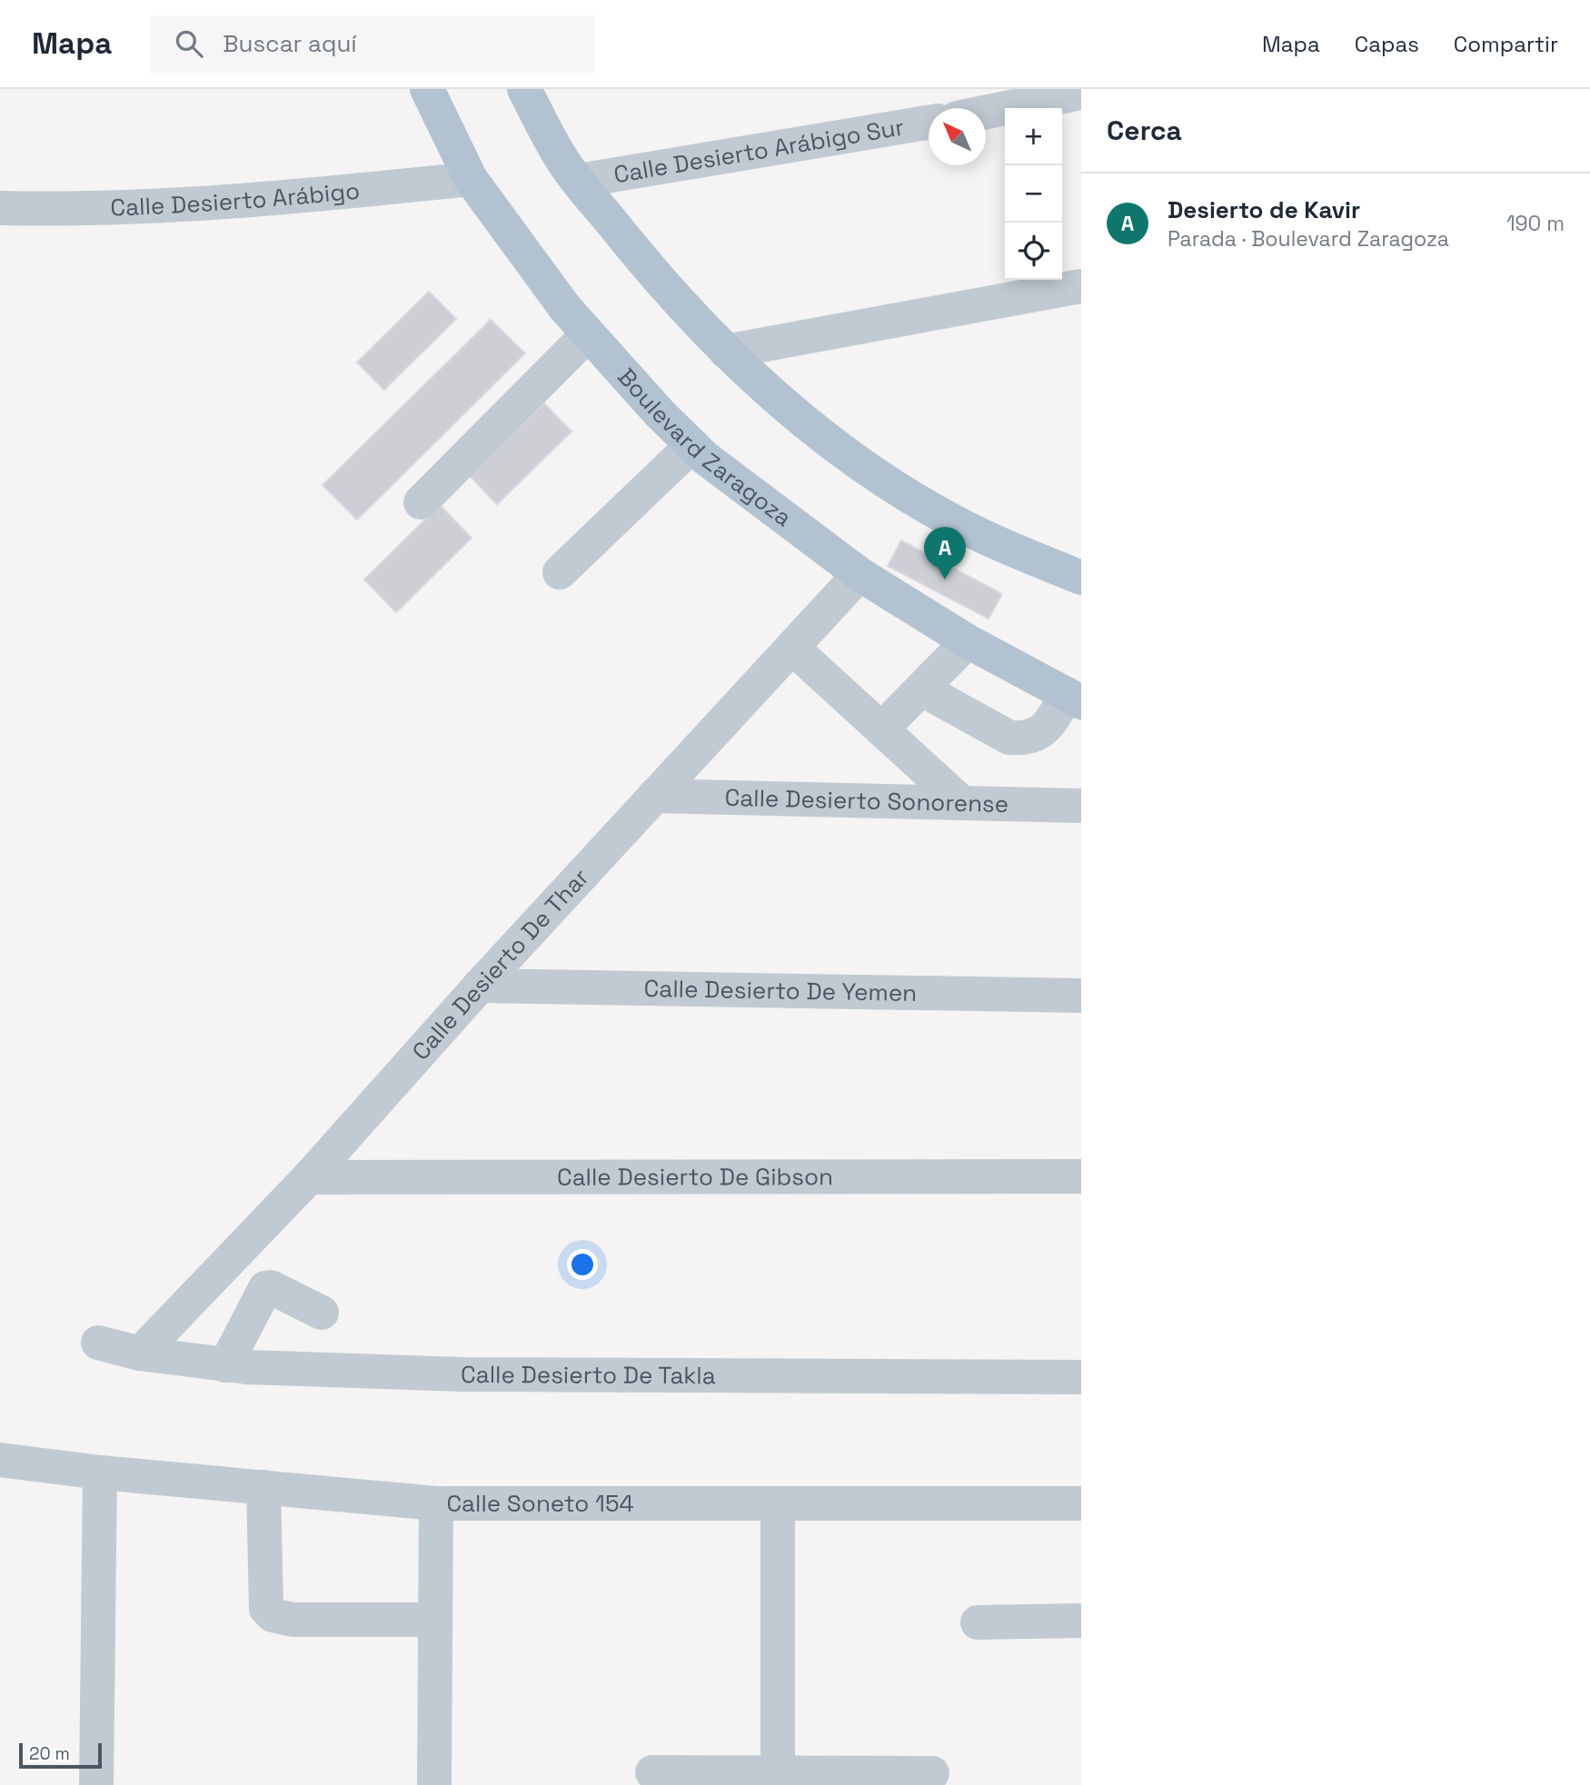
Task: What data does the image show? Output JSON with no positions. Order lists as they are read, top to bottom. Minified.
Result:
{"streets":{"main road":["Boulevard Zaragoza"],"street":["Calle Desierto Arábigo Sur","Calle Desierto Arábigo","Calle Desierto Sonorense","Calle Desierto De Thar","Calle Desierto De Yemen","Calle Desierto De Gibson","Calle Desierto De Takla","Calle Soneto 154"]},"crossings":[["Calle Desierto Arábigo","Boulevard Zaragoza"],["Boulevard Zaragoza","Calle Desierto De Thar"],["Calle Desierto Sonorense","Calle Desierto De Thar"],["Calle Desierto De Thar","Calle Desierto De Yemen"],["Calle Desierto De Thar","Calle Desierto De Gibson"],["Calle Desierto De Thar","Calle Desierto De Takla"]],"scale_bar":"20 m","north":"top left","page":{"header":"Mapa","search":"Buscar aquí","nav":["Mapa","Capas","Compartir"],"heading":"Cerca","map_buttons":["+","−"],"list":[{"mark":"A","name":"Desierto de Kavir","note":"Parada · Boulevard Zaragoza","value":"190 m"}],"pins":"A","scale":"20 m"}}
